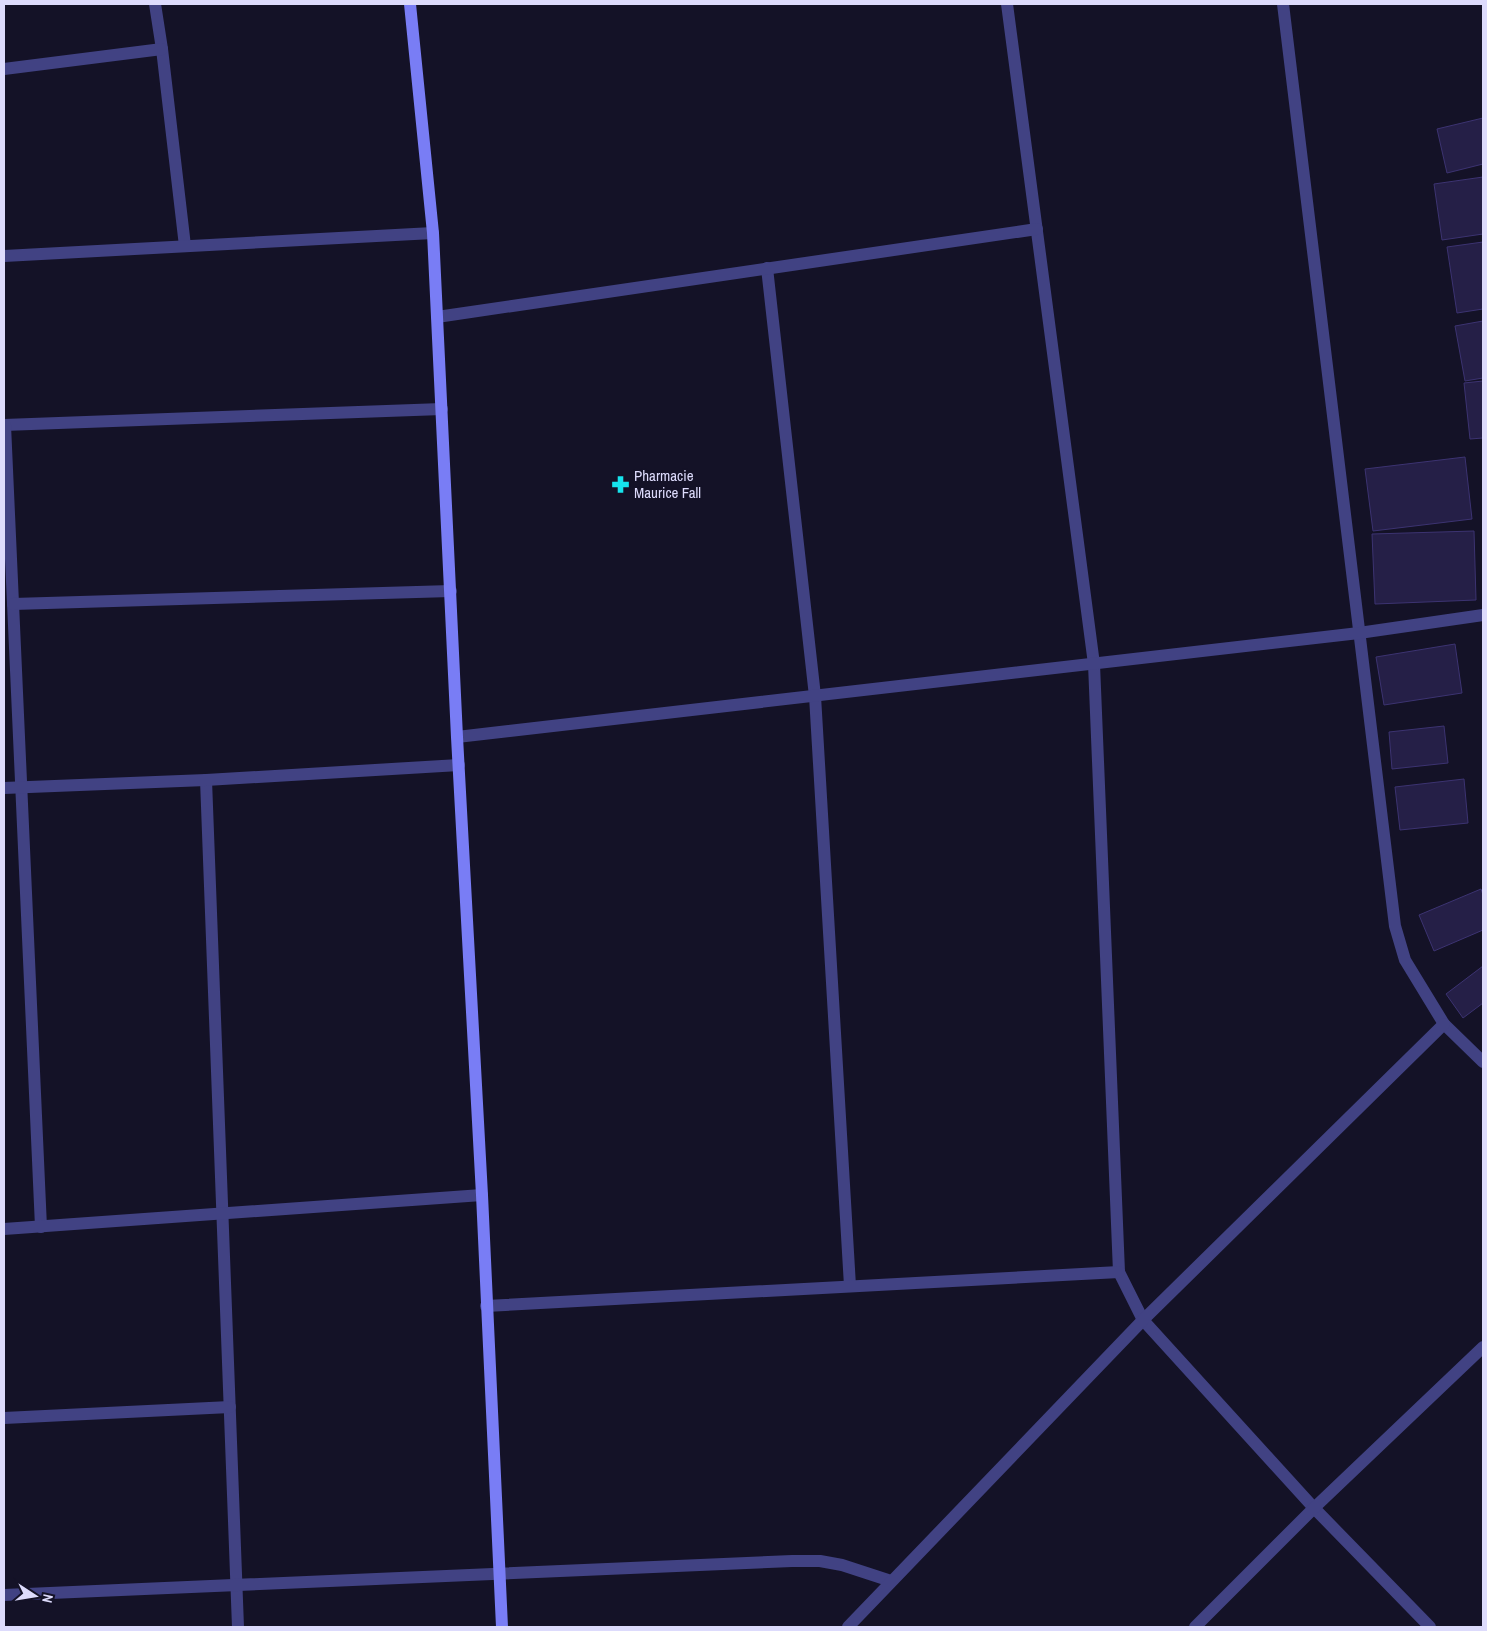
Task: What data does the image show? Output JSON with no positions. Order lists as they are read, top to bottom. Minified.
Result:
{"places":{"pharmacy":["Pharmacie Maurice Fall"]},"north":"right"}
